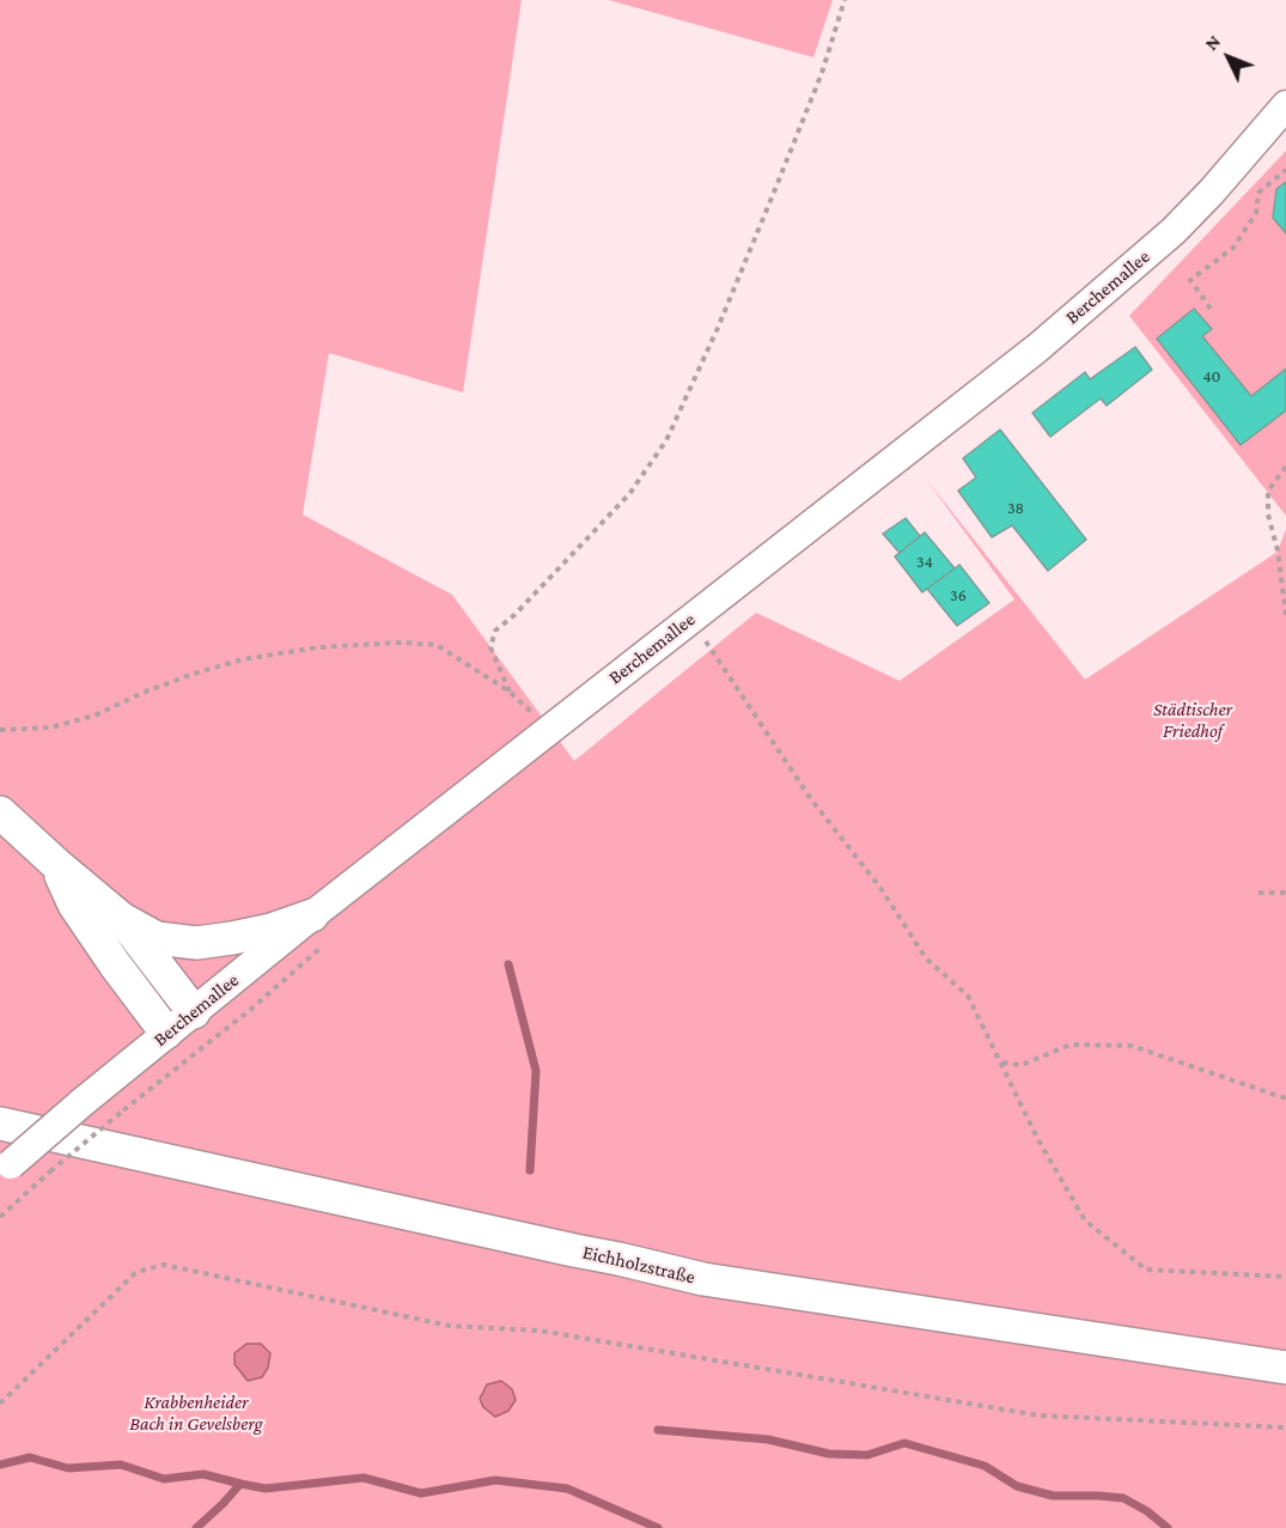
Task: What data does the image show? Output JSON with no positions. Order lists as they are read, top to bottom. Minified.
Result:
{"streets":{"main road":["Eichholzstraße"],"street":["Berchemallee"]},"parks":["Städtischer Friedhof","Krabbenheider Bach in Gevelsberg"],"house_numbers":["40","38","34","36"],"north":"top left"}
